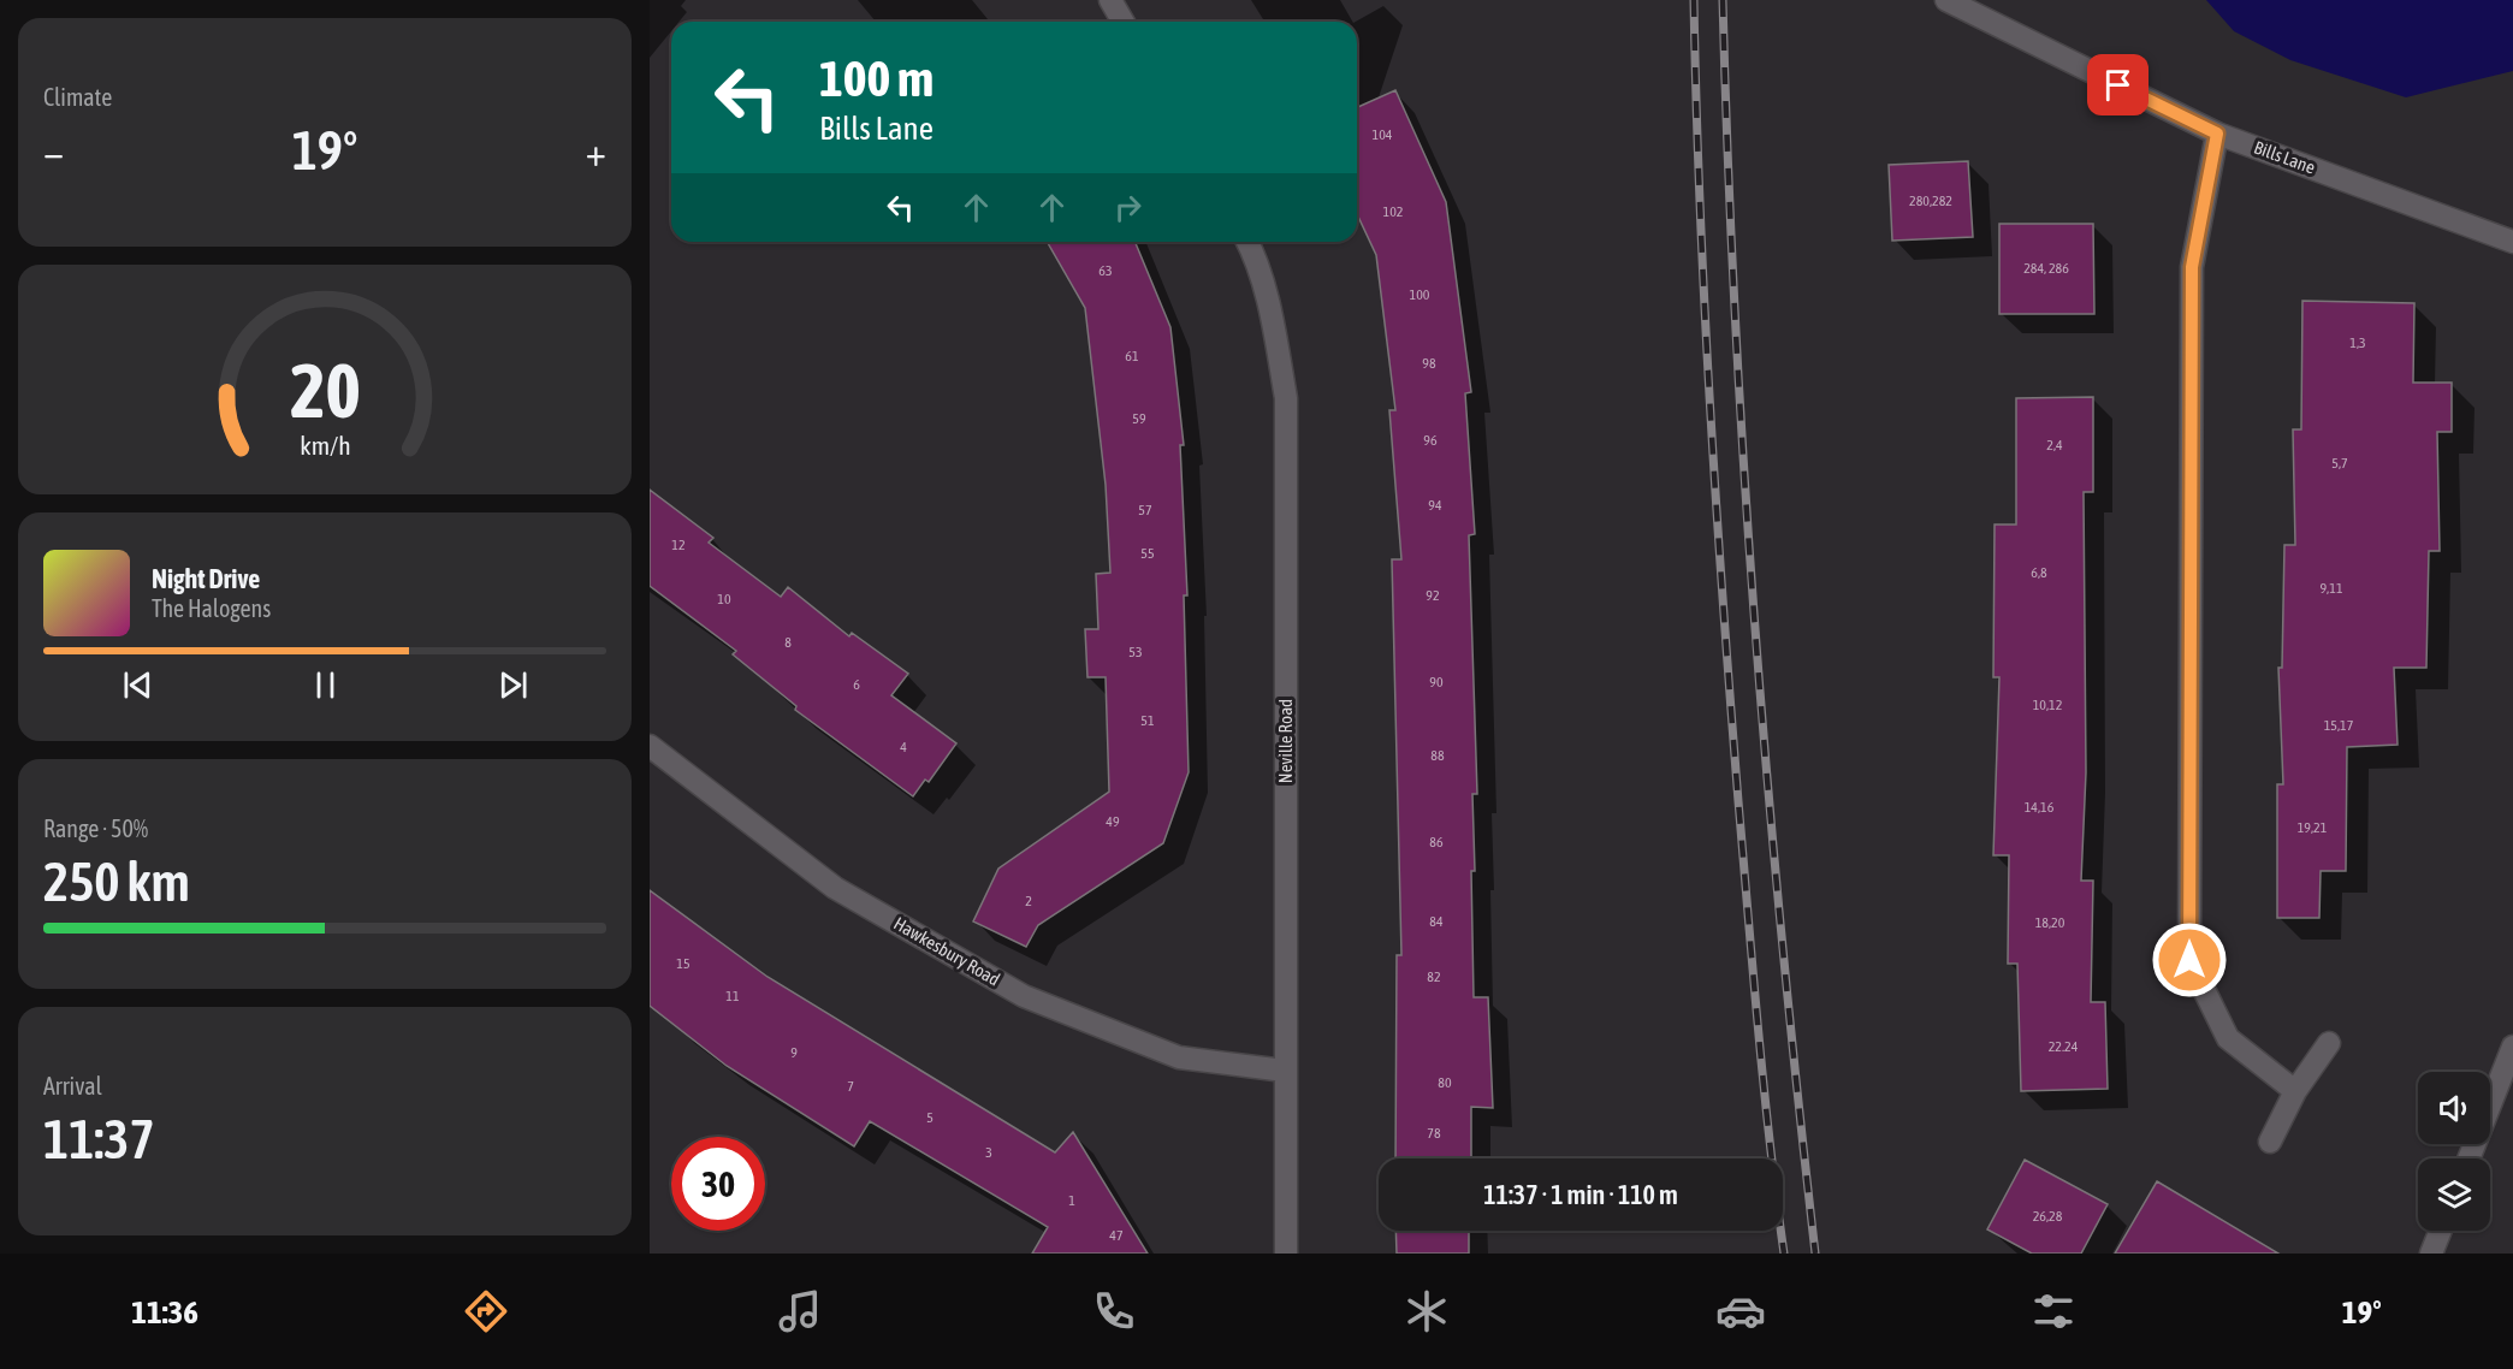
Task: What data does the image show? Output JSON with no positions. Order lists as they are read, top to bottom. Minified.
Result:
{"streets":{"street":["Bills Lane","Neville Road","Hawkesbury Road"]},"crossings":[["Neville Road","Hawkesbury Road"]],"house_numbers":["104","280,282","102","284, 286","63","100","1,3","61","98","59","96","2,4","5,7","94","57","12","55","6,8","9,11","92","10","8","53","90","6","10,12","51","15,17","4","88","14,16","49","19,21","86","2","84","18,20","15","82","11","22.24","9","80","7","5","78","3","1","26,28","47"],"page":{"tile":["Climate",["Range · 50%","250 km"],["Arrival","11:37"]],"turn":["100 m","Bills Lane"],"heat":["−","19°","+"],"song":["Night Drive","The Halogens"],"limit":"30","trip":"11:37 · 1 min · 110 m","tabs":["11:36","19°"],"gauge":["20","km/h"]}}
